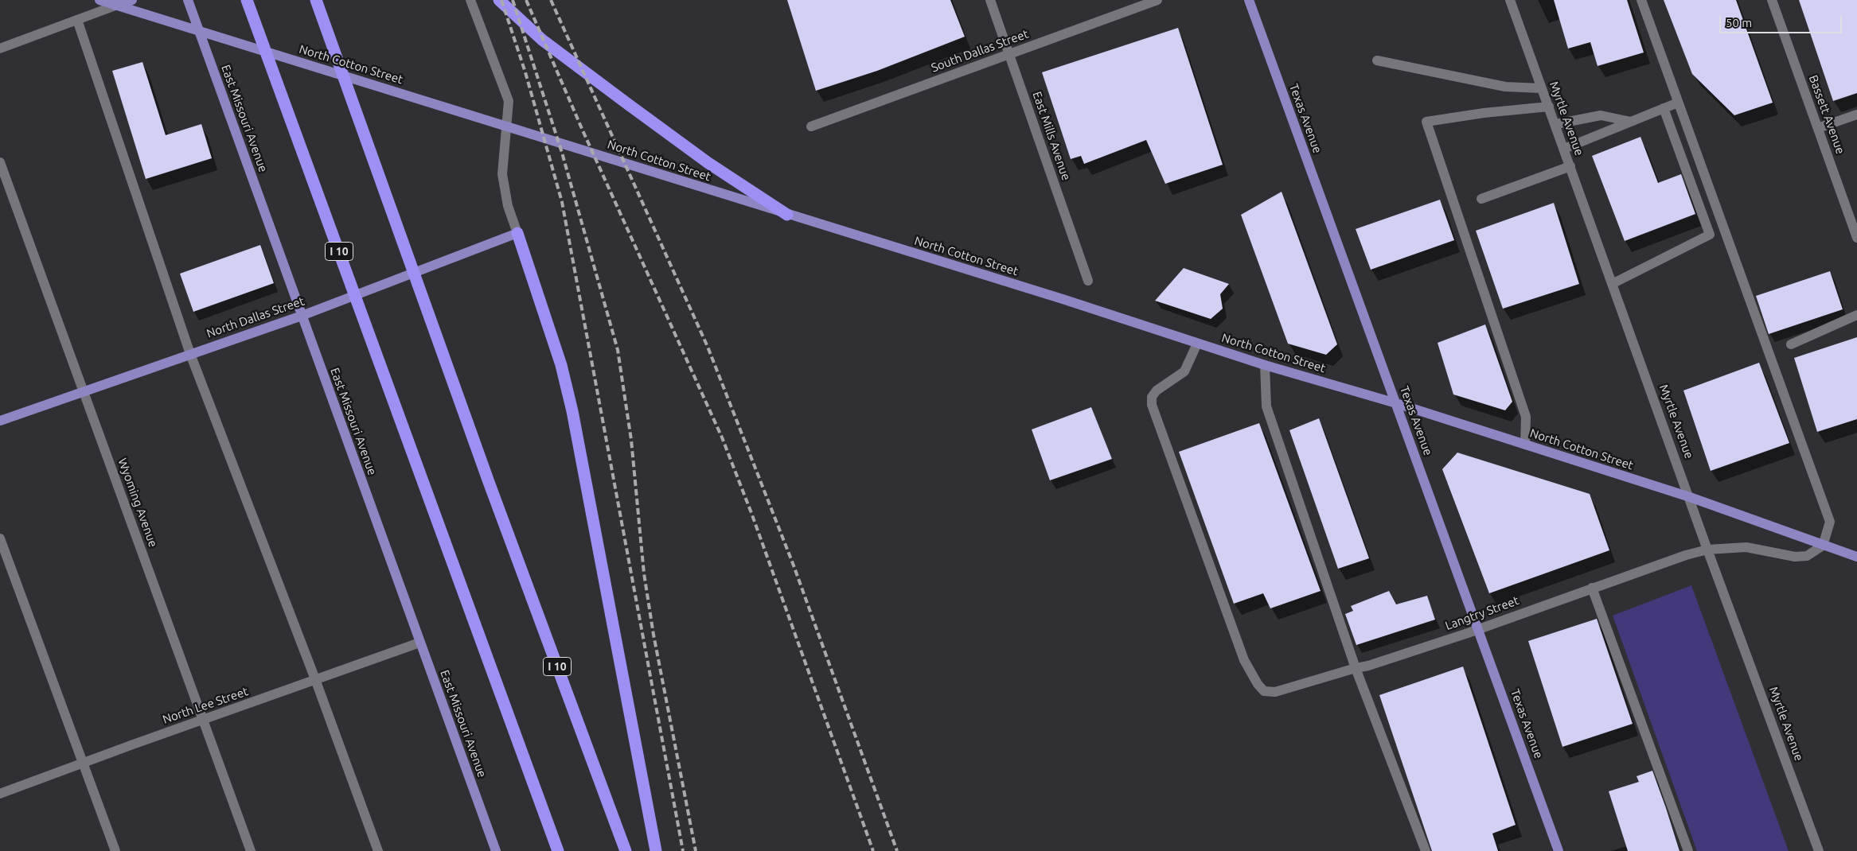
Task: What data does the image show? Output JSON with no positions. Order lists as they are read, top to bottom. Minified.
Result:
{"streets":{"highway":["I 10"],"main road":["North Cotton Street","East Missouri Avenue","Texas Avenue","North Dallas Street"],"street":["South Dallas Street","Bassett Avenue","Myrtle Avenue","East Mills Avenue","Wyoming Avenue","Langtry Street","North Lee Street"]},"crossings":[["South Dallas Street","East Mills Avenue"],["North Cotton Street","East Missouri Avenue"],["North Cotton Street","Texas Avenue"],["North Cotton Street","Myrtle Avenue"],["North Cotton Street","Langtry Street"],["East Missouri Avenue","North Dallas Street"],["East Missouri Avenue","North Lee Street"],["Texas Avenue","Langtry Street"],["Myrtle Avenue","Langtry Street"],["North Dallas Street","Wyoming Avenue"],["Wyoming Avenue","North Lee Street"]],"scale_bar":"50 m"}
